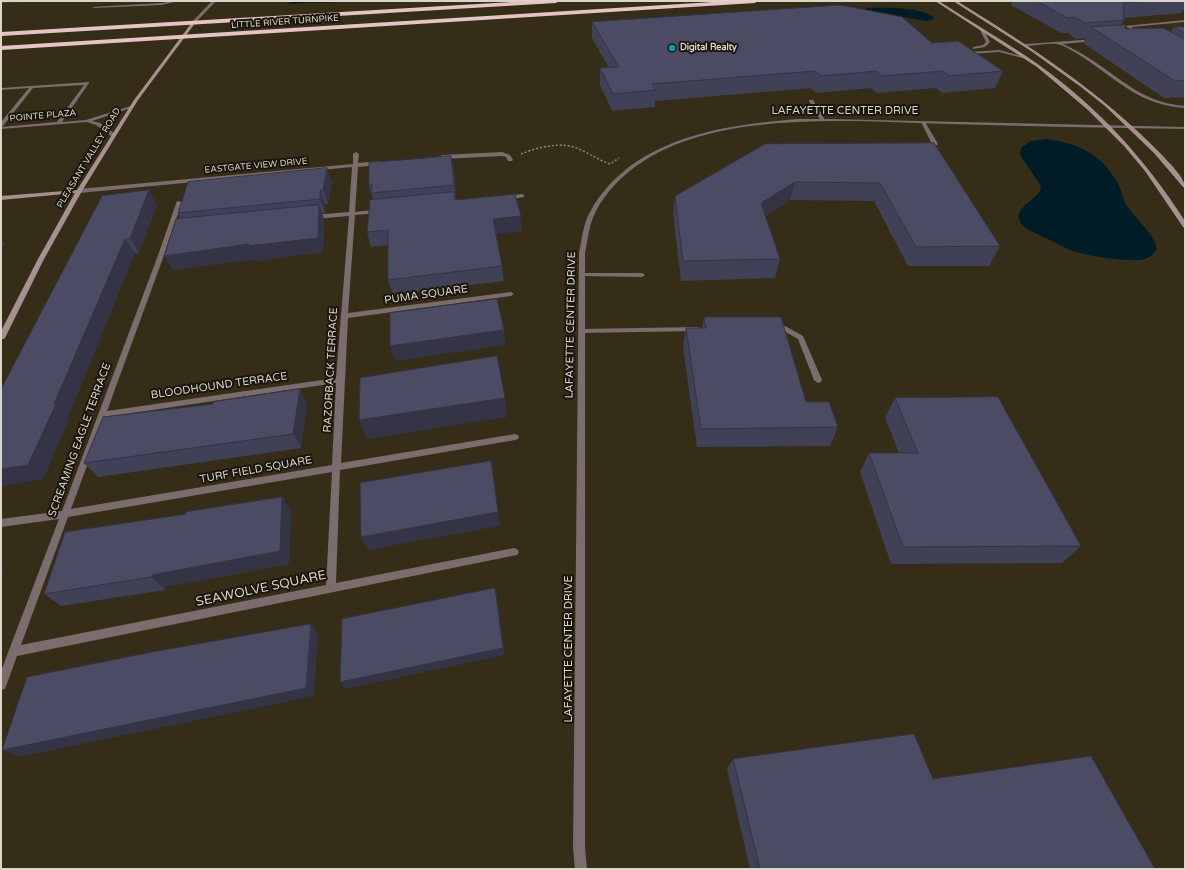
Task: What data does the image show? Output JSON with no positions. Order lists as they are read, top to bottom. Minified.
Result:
{"streets":{"highway":["LITTLE RIVER TURNPIKE"],"main road":["PLEASANT VALLEY ROAD","EASTGATE VIEW DRIVE"],"street":["LAFAYETTE CENTER DRIVE","POINTE PLAZA","PUMA SQUARE","RAZORBACK TERRACE","BLOODHOUND TERRACE","SCREAMING EAGLE TERRACE","TURF FIELD SQUARE","SEAWOLVE SQUARE"]},"crossings":[["LITTLE RIVER TURNPIKE","PLEASANT VALLEY ROAD"],["PLEASANT VALLEY ROAD","EASTGATE VIEW DRIVE"],["EASTGATE VIEW DRIVE","RAZORBACK TERRACE"],["PUMA SQUARE","RAZORBACK TERRACE"],["RAZORBACK TERRACE","BLOODHOUND TERRACE"],["RAZORBACK TERRACE","TURF FIELD SQUARE"],["RAZORBACK TERRACE","SEAWOLVE SQUARE"],["BLOODHOUND TERRACE","SCREAMING EAGLE TERRACE"],["SCREAMING EAGLE TERRACE","TURF FIELD SQUARE"],["SCREAMING EAGLE TERRACE","SEAWOLVE SQUARE"]],"places":["Digital Realty"]}
